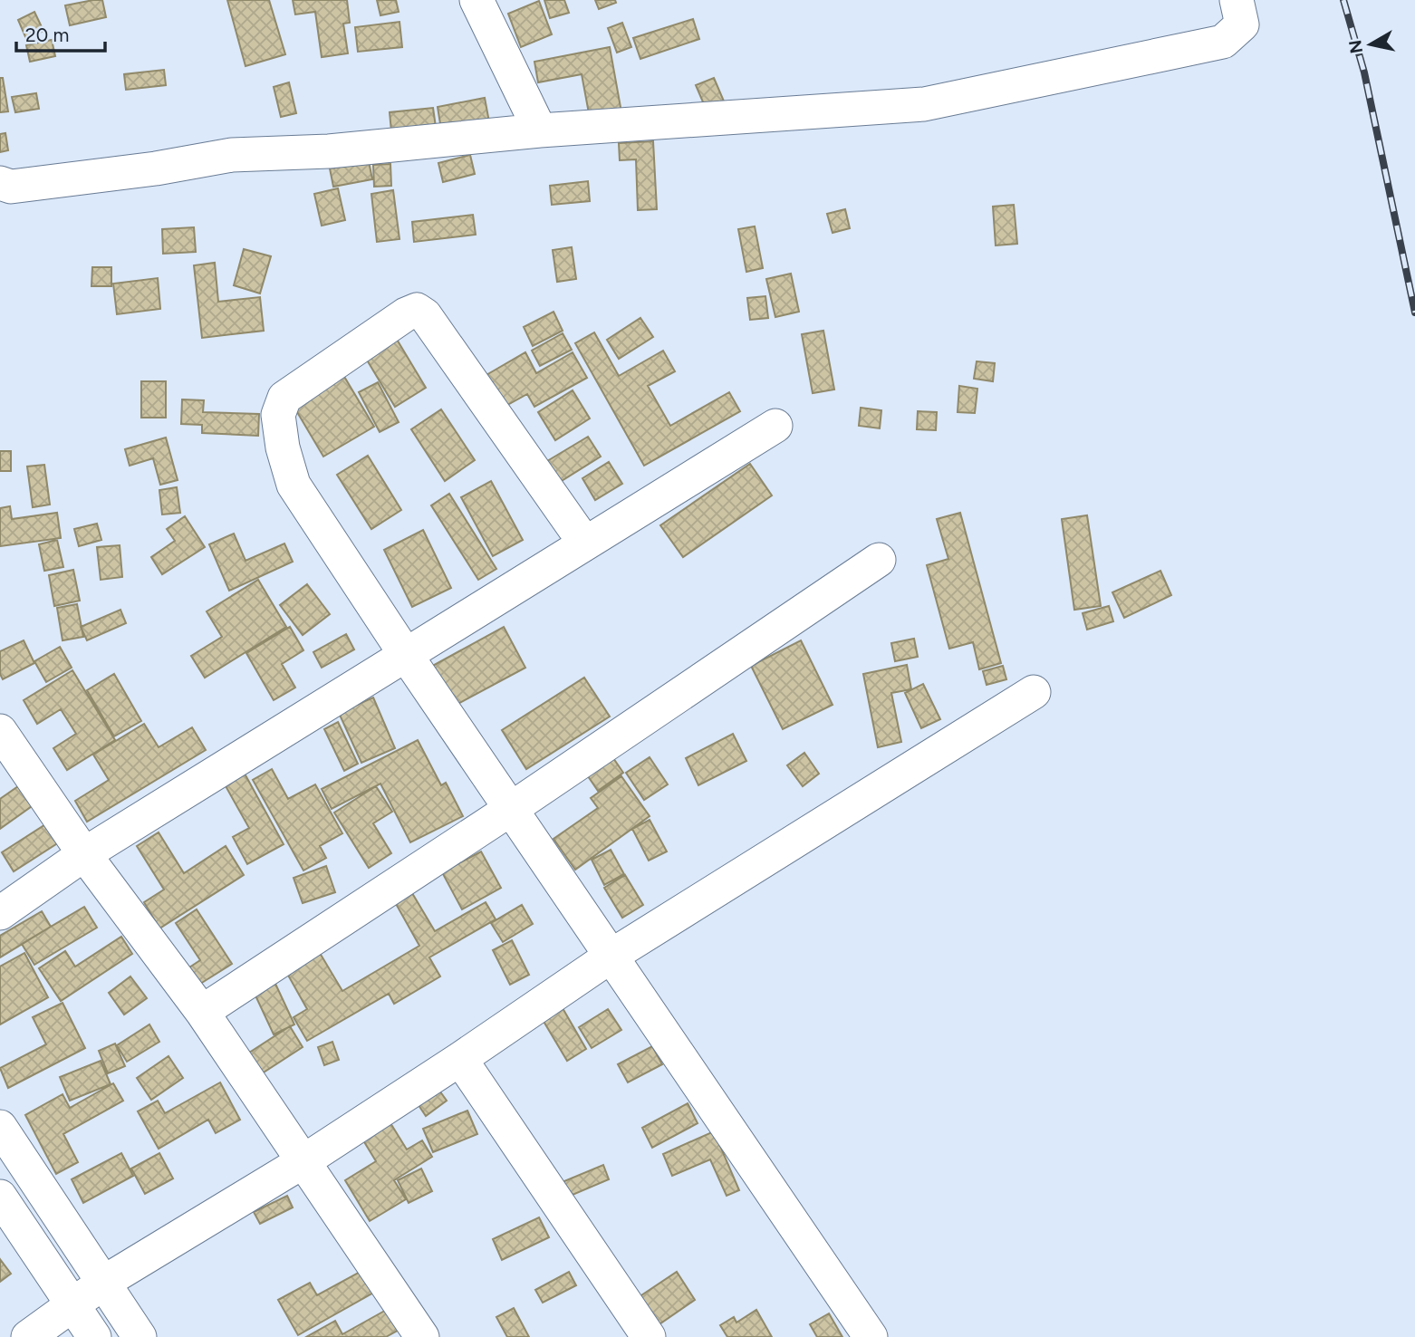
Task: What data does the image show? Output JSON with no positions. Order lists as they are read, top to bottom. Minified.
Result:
{"scale_bar":"20 m","north":"left"}
